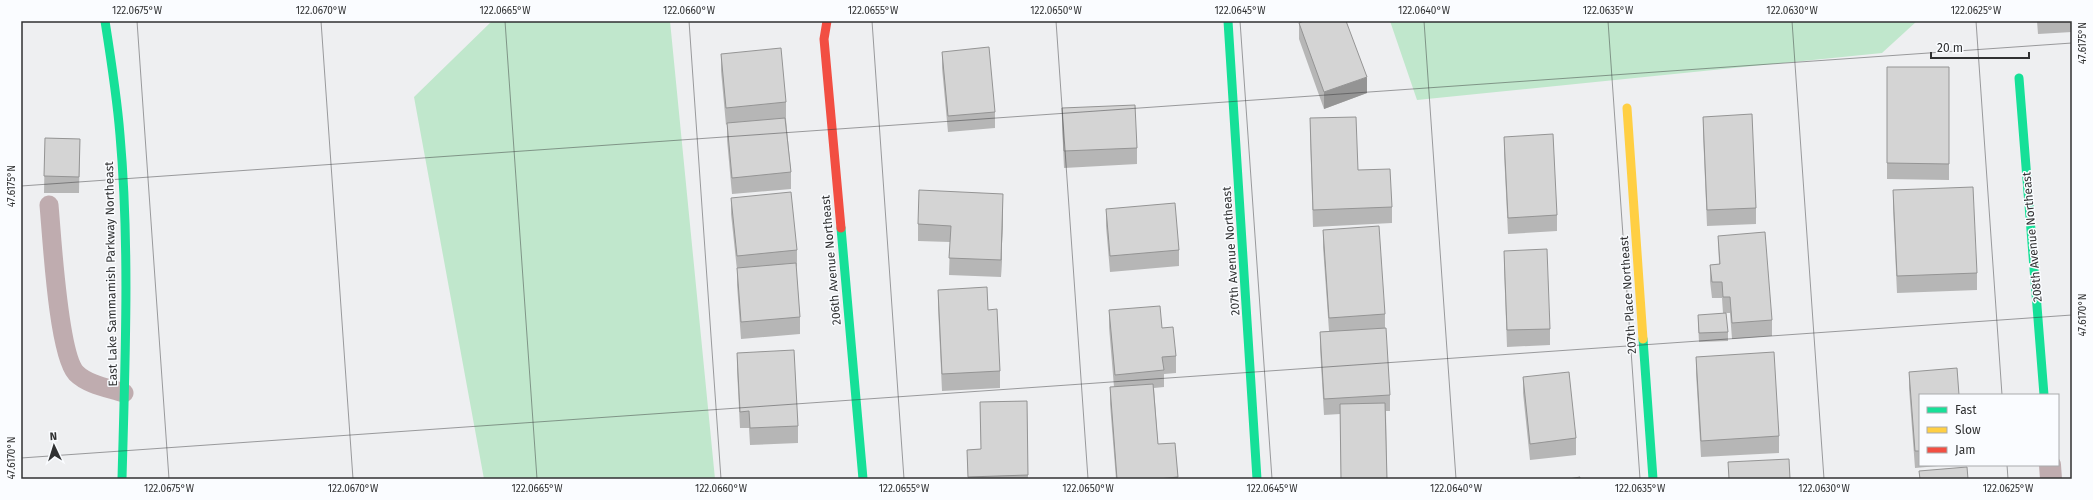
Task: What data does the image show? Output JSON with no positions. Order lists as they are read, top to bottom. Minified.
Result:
{"streets":{"street":["208th Avenue Northeast","207th Avenue Northeast","206th Avenue Northeast","East Lake Sammamish Parkway Northeast","207th Place Northeast"]},"legend":["Fast","Slow","Jam"],"scale_bar":"20 m","north":"top","coordinates":["122.0675°W","122.0670°W","122.0665°W","122.0660°W","122.0655°W","122.0650°W","122.0645°W","122.0640°W","122.0635°W","122.0630°W","122.0625°W","47.6175°N","47.6170°N"]}
